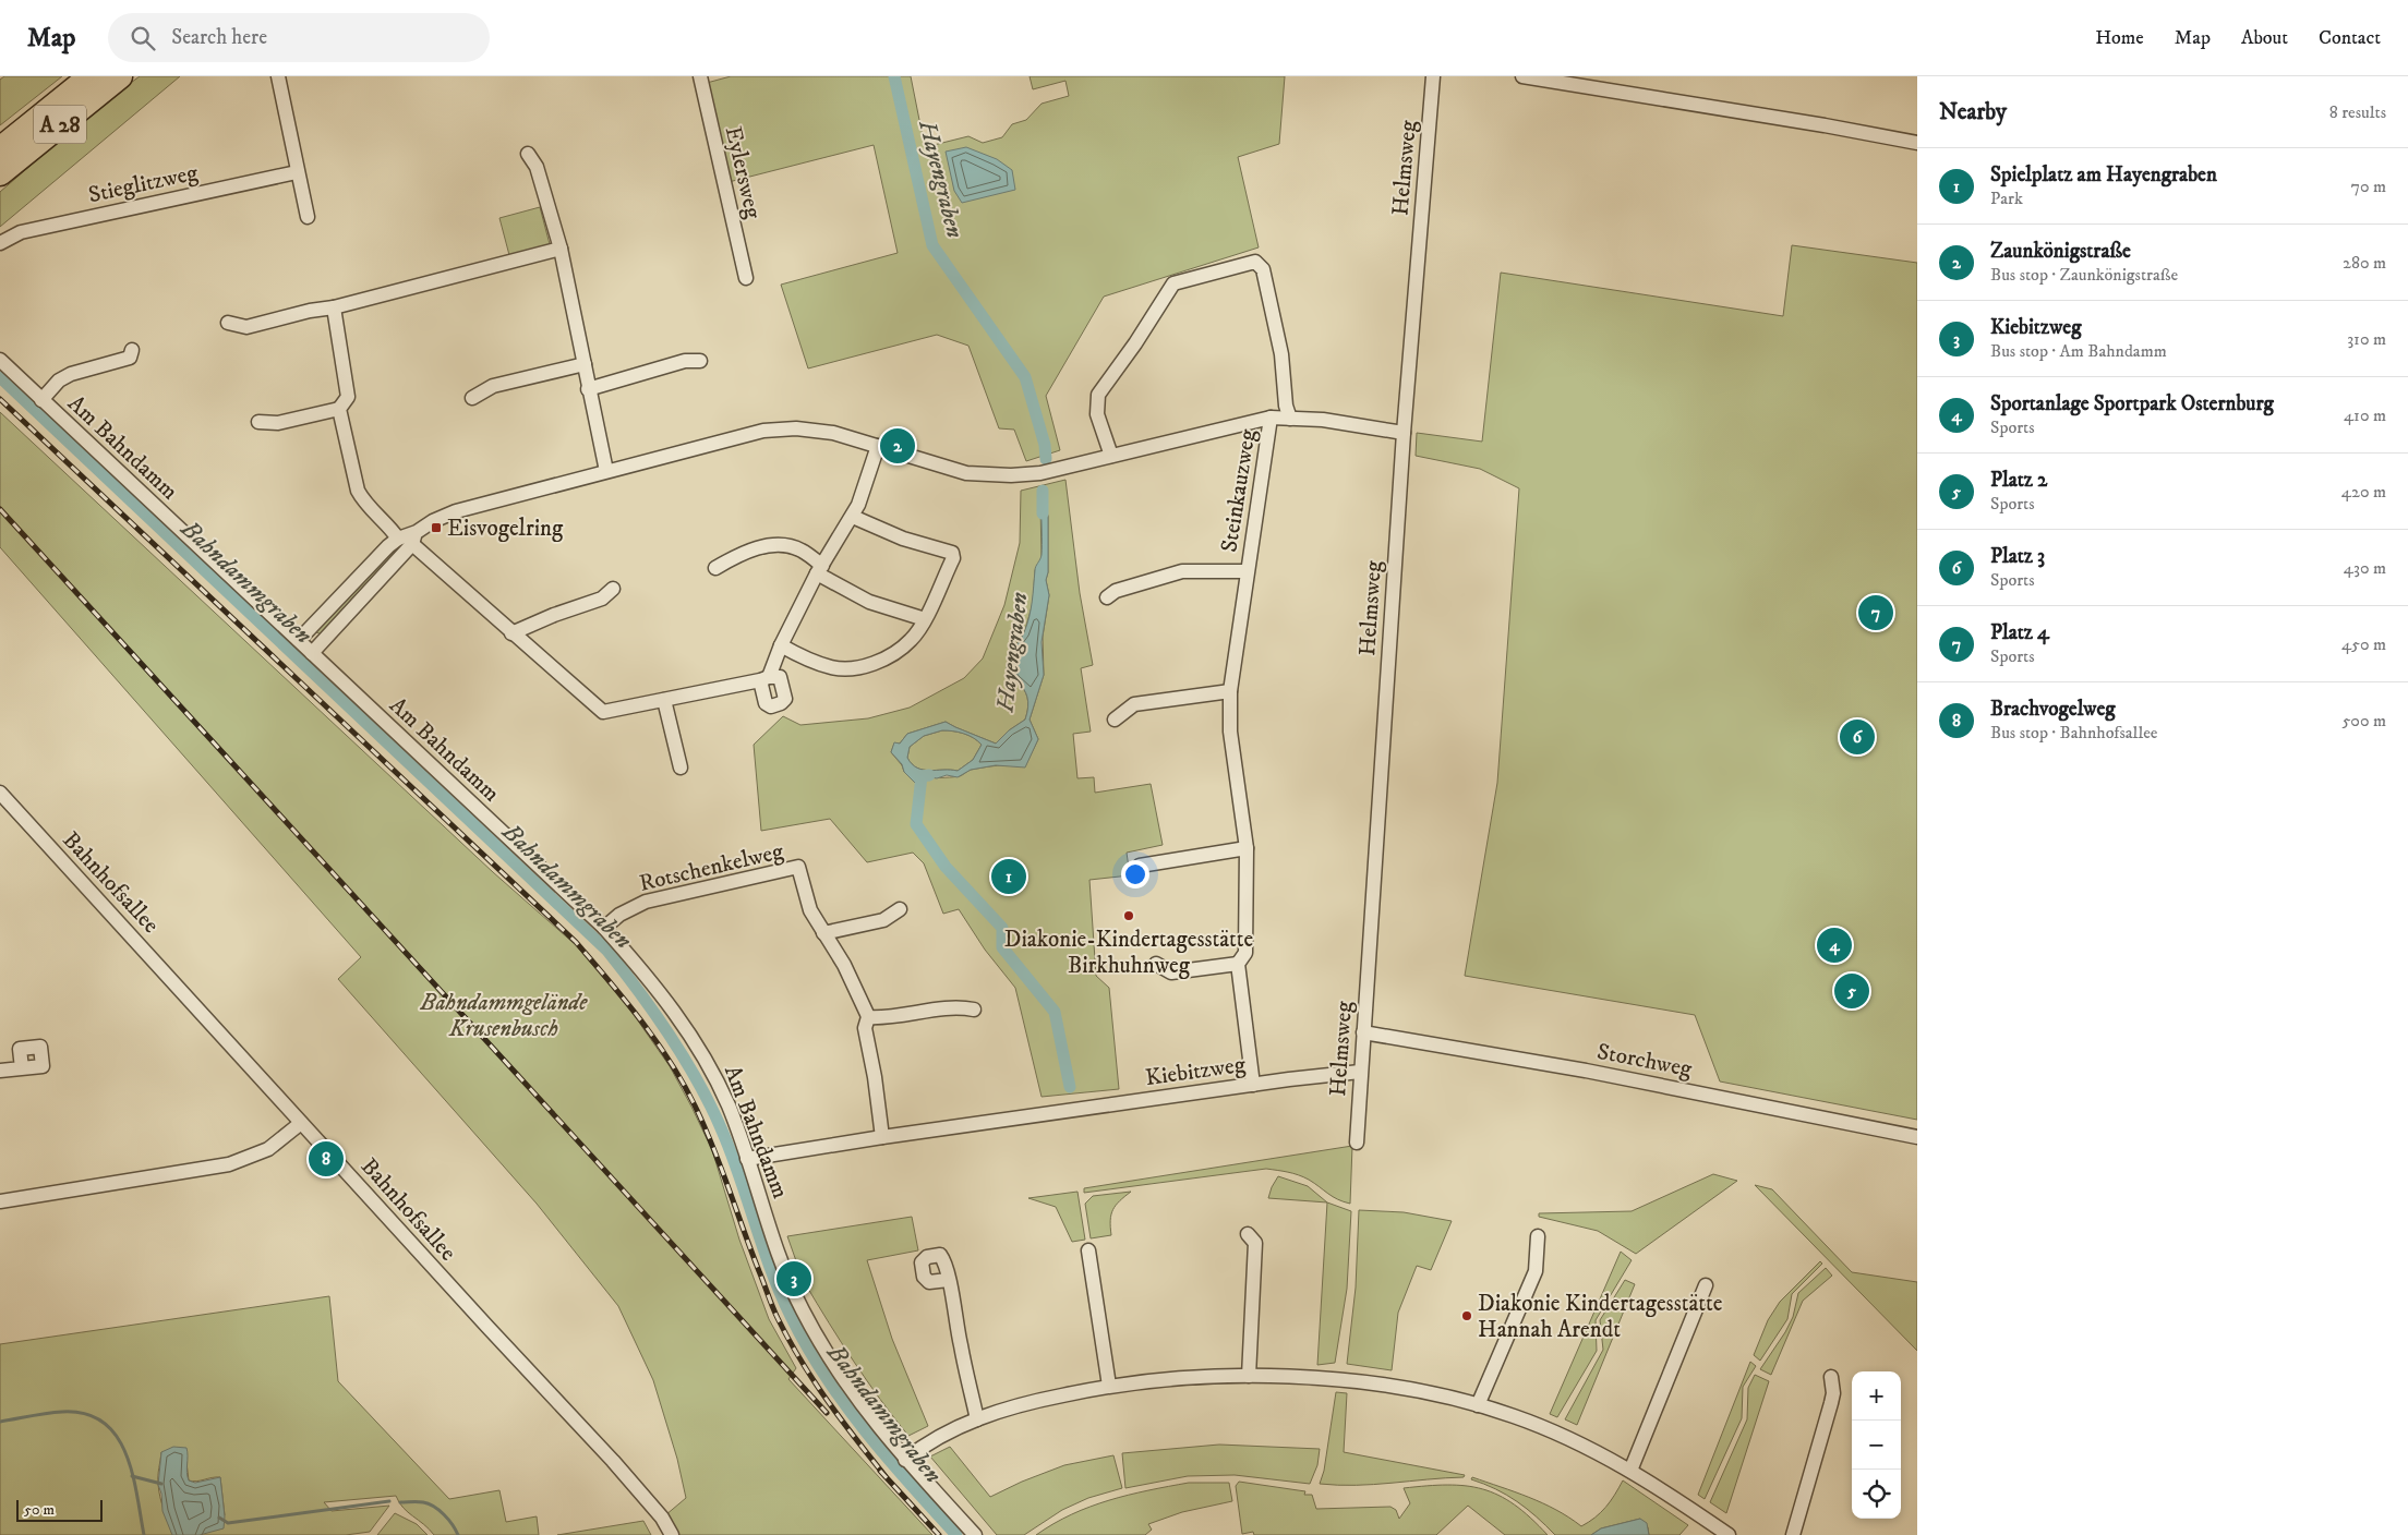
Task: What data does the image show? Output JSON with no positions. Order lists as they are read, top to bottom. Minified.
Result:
{"streets":{"highway":["A 28"],"street":["Helmsweg","Eylersweg","Stieglitzweg","Am Bahndamm","Steinkauzweg","Rotschenkelweg","Bahnhofsallee","Storchweg","Kiebitzweg"]},"crossings":[["Helmsweg","Storchweg"],["Helmsweg","Kiebitzweg"],["Am Bahndamm","Rotschenkelweg"],["Am Bahndamm","Kiebitzweg"],["Rotschenkelweg","Kiebitzweg"]],"water":["Hayengraben","Bahndammgraben"],"parks":["Bahndammgelände Krusenbusch"],"places":{"transit":["Eisvogelring"],"other":["Diakonie-Kindertagesstätte Birkhuhnweg","Diakonie Kindertagesstätte Hannah Arendt"]},"scale_bar":"50 m","page":{"header":"Map","search":"Search here","nav":["Home","Map","About","Contact"],"heading":["Nearby","8 results"],"list":[{"mark":"1","name":"Spielplatz am Hayengraben","note":"Park","value":"70 m"},{"mark":"2","name":"Zaunkönigstraße","note":"Bus stop · Zaunkönigstraße","value":"280 m"},{"mark":"3","name":"Kiebitzweg","note":"Bus stop · Am Bahndamm","value":"310 m"},{"mark":"4","name":"Sportanlage Sportpark Osternburg","note":"Sports","value":"410 m"},{"mark":"5","name":"Platz 2","note":"Sports","value":"420 m"},{"mark":"6","name":"Platz 3","note":"Sports","value":"430 m"},{"mark":"7","name":"Platz 4","note":"Sports","value":"450 m"},{"mark":"8","name":"Brachvogelweg","note":"Bus stop · Bahnhofsallee","value":"500 m"}],"pins":["2","7","6","1","4","5","8","3"],"map_buttons":["+","−"],"scale":"50 m"}}
